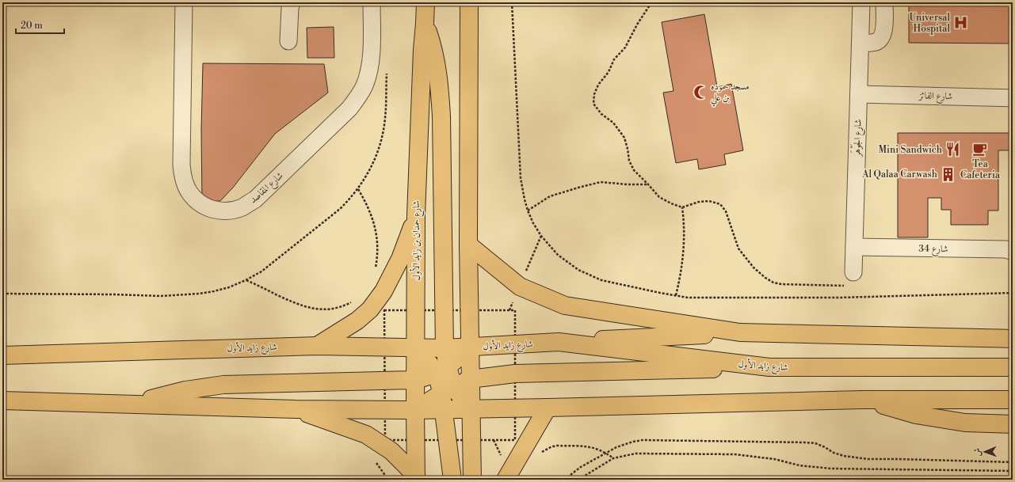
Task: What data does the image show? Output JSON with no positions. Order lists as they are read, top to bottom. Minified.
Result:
{"streets":{"main road":["شارع حمدان بن زايد الأول","شارع زايد الأول"],"street":["شارع الفائز","شارع الجَوْهَر","شارع المقاصد","شارع 34"]},"crossings":[["شارع الفائز","شارع الجَوْهَر"],["شارع الجَوْهَر","شارع 34"],["شارع حمدان بن زايد الأول","شارع زايد الأول"]],"places":{"hospital":["Universal Hospital"],"mosque":["مسجد حموده بن علي"],"cafe":["Tea Cafeteria"],"restaurant":["Mini Sandwich"],"building":["Al Qalaa Carwash"]},"scale_bar":"20 m","north":"left"}
